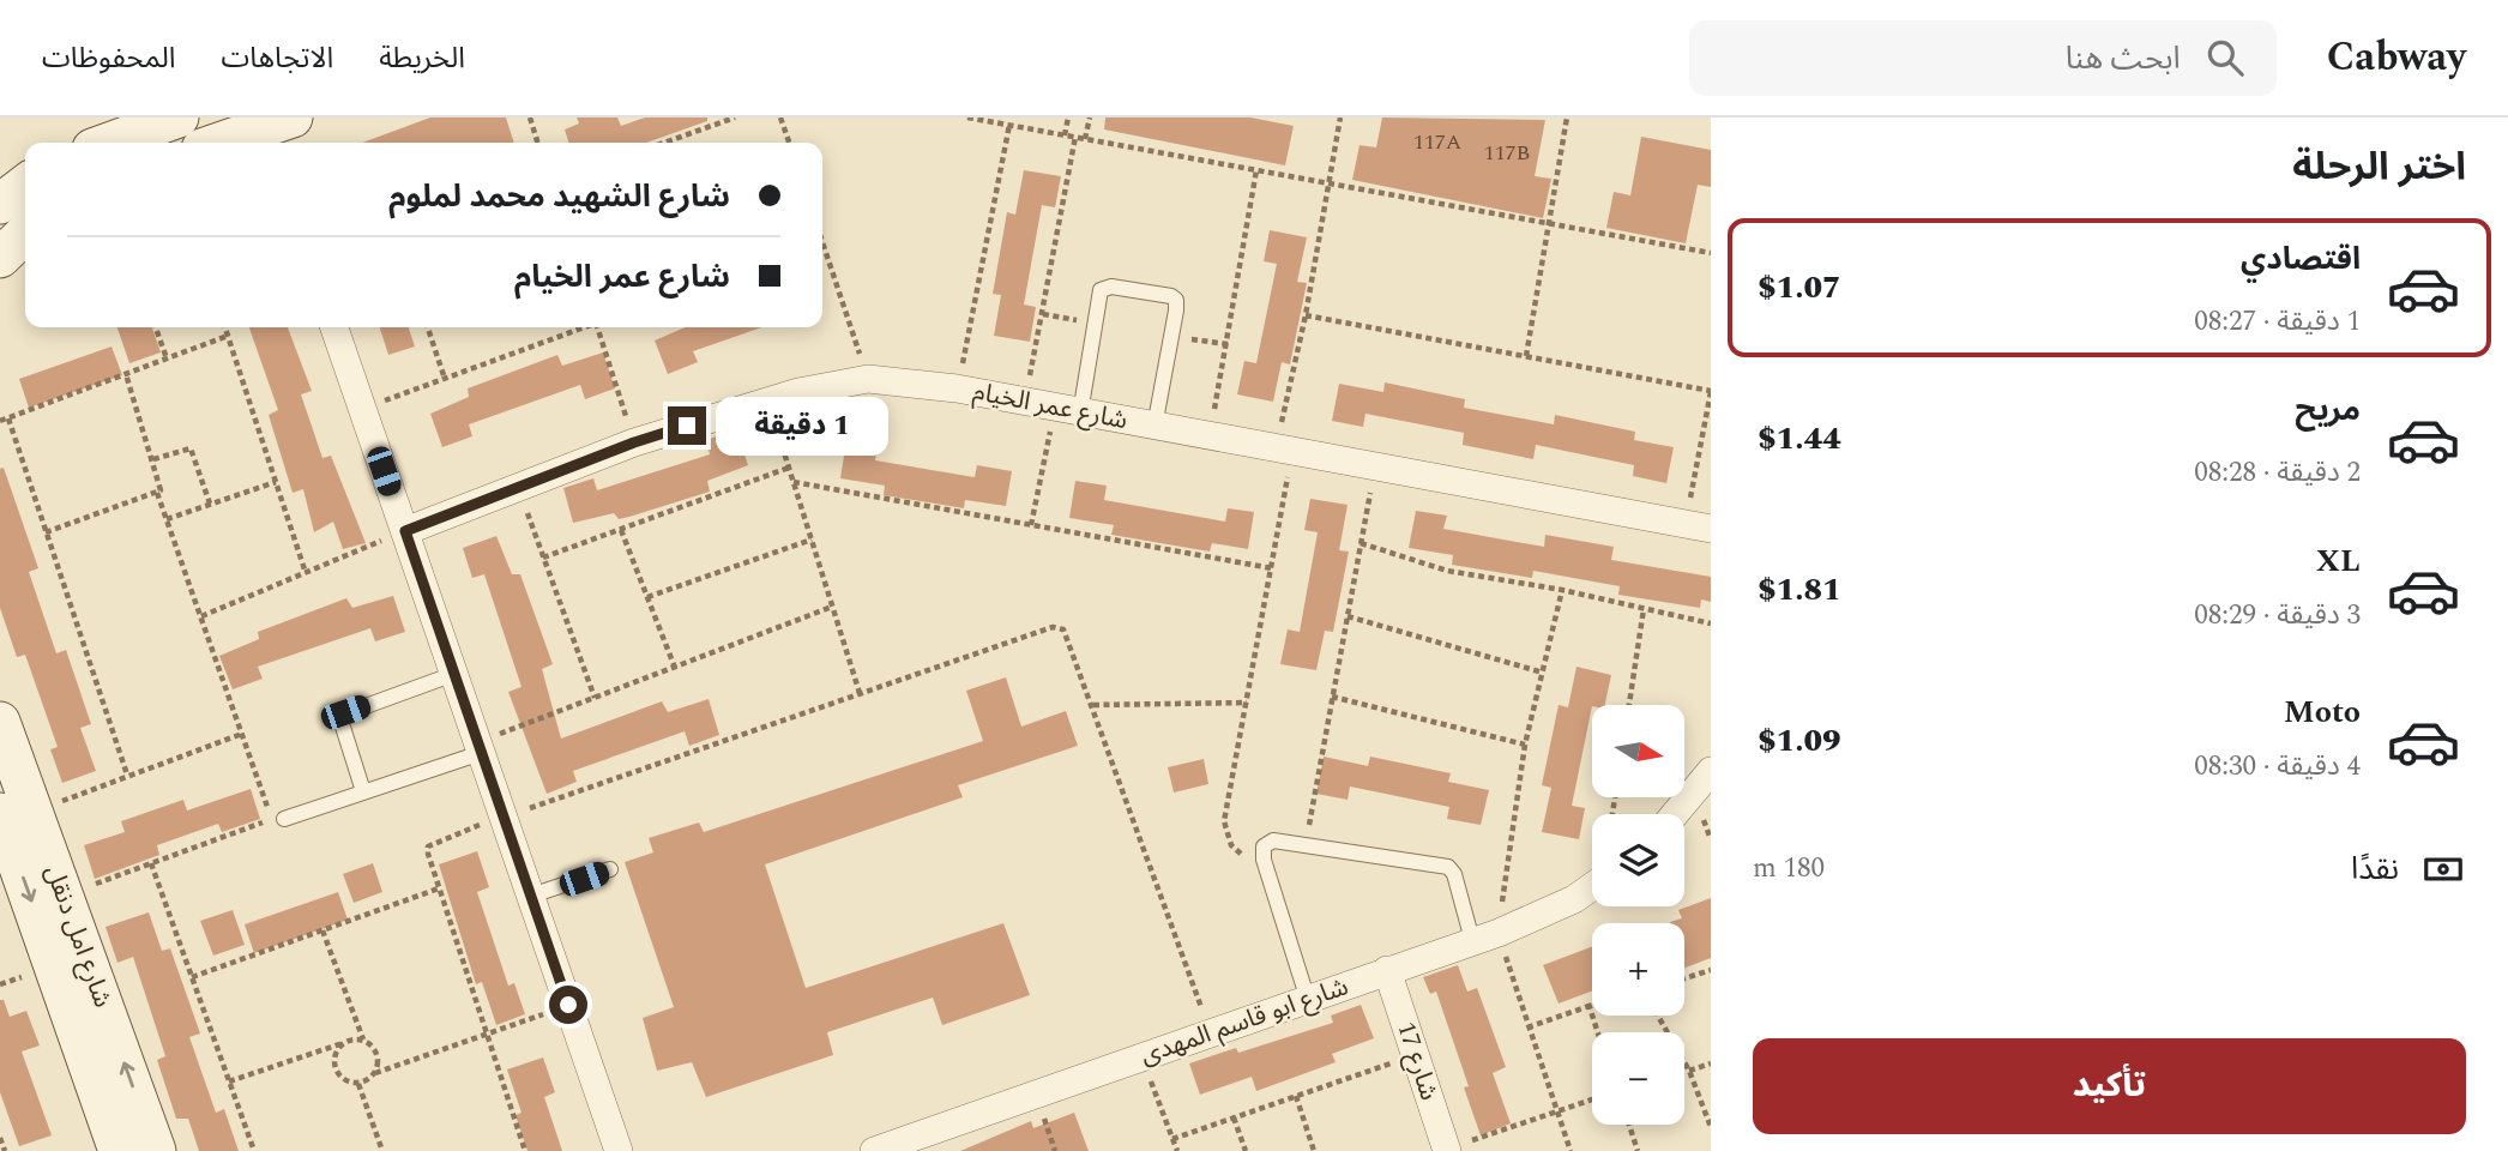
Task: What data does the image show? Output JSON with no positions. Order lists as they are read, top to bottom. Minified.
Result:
{"streets":{"street":["شارع عمر الخيام","شارع امل دنقل","شارع ابو قاسم المهدى","شارع 17"]},"crossings":[["شارع ابو قاسم المهدى","شارع 17"]],"house_numbers":["117A","117B"],"north":"right","page":{"header":"Cabway","search":"ابحث هنا","nav":["الخريطة","الاتجاهات","المحفوظات"],"heading":"اختر الرحلة","banner":["شارع الشهيد محمد لملوم","شارع عمر الخيام"],"list":[{"name":"اقتصادي","note":"1 دقيقة · 08:27","value":"$1.07"},{"name":"مريح","note":"2 دقيقة · 08:28","value":"$1.44"},{"name":"XL","note":"3 دقيقة · 08:29","value":"$1.81"},{"name":"Moto","note":"4 دقيقة · 08:30","value":"$1.09"}],"bubble":"1 دقيقة","map_buttons":["+","−"],"pay":["نقدًا","180 m"],"buttons":"تأكيد"}}
